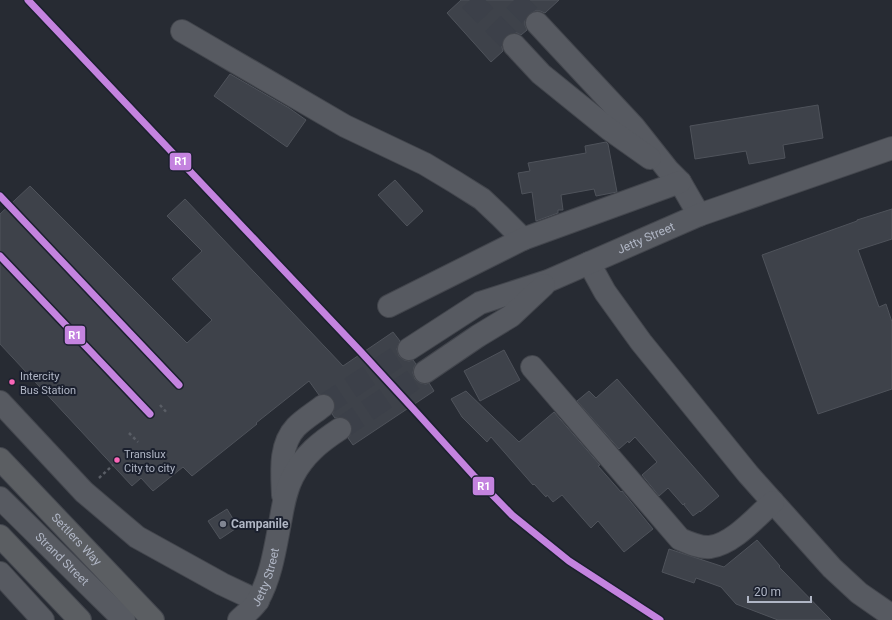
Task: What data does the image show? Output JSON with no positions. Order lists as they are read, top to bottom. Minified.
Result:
{"streets":{"highway":["Settlers Way"],"street":["Jetty Street","Strand Street"]},"places":["Intercity Bus Station","Translux City to city","Campanile"],"lines":["transit line R1"],"scale_bar":"20 m"}
